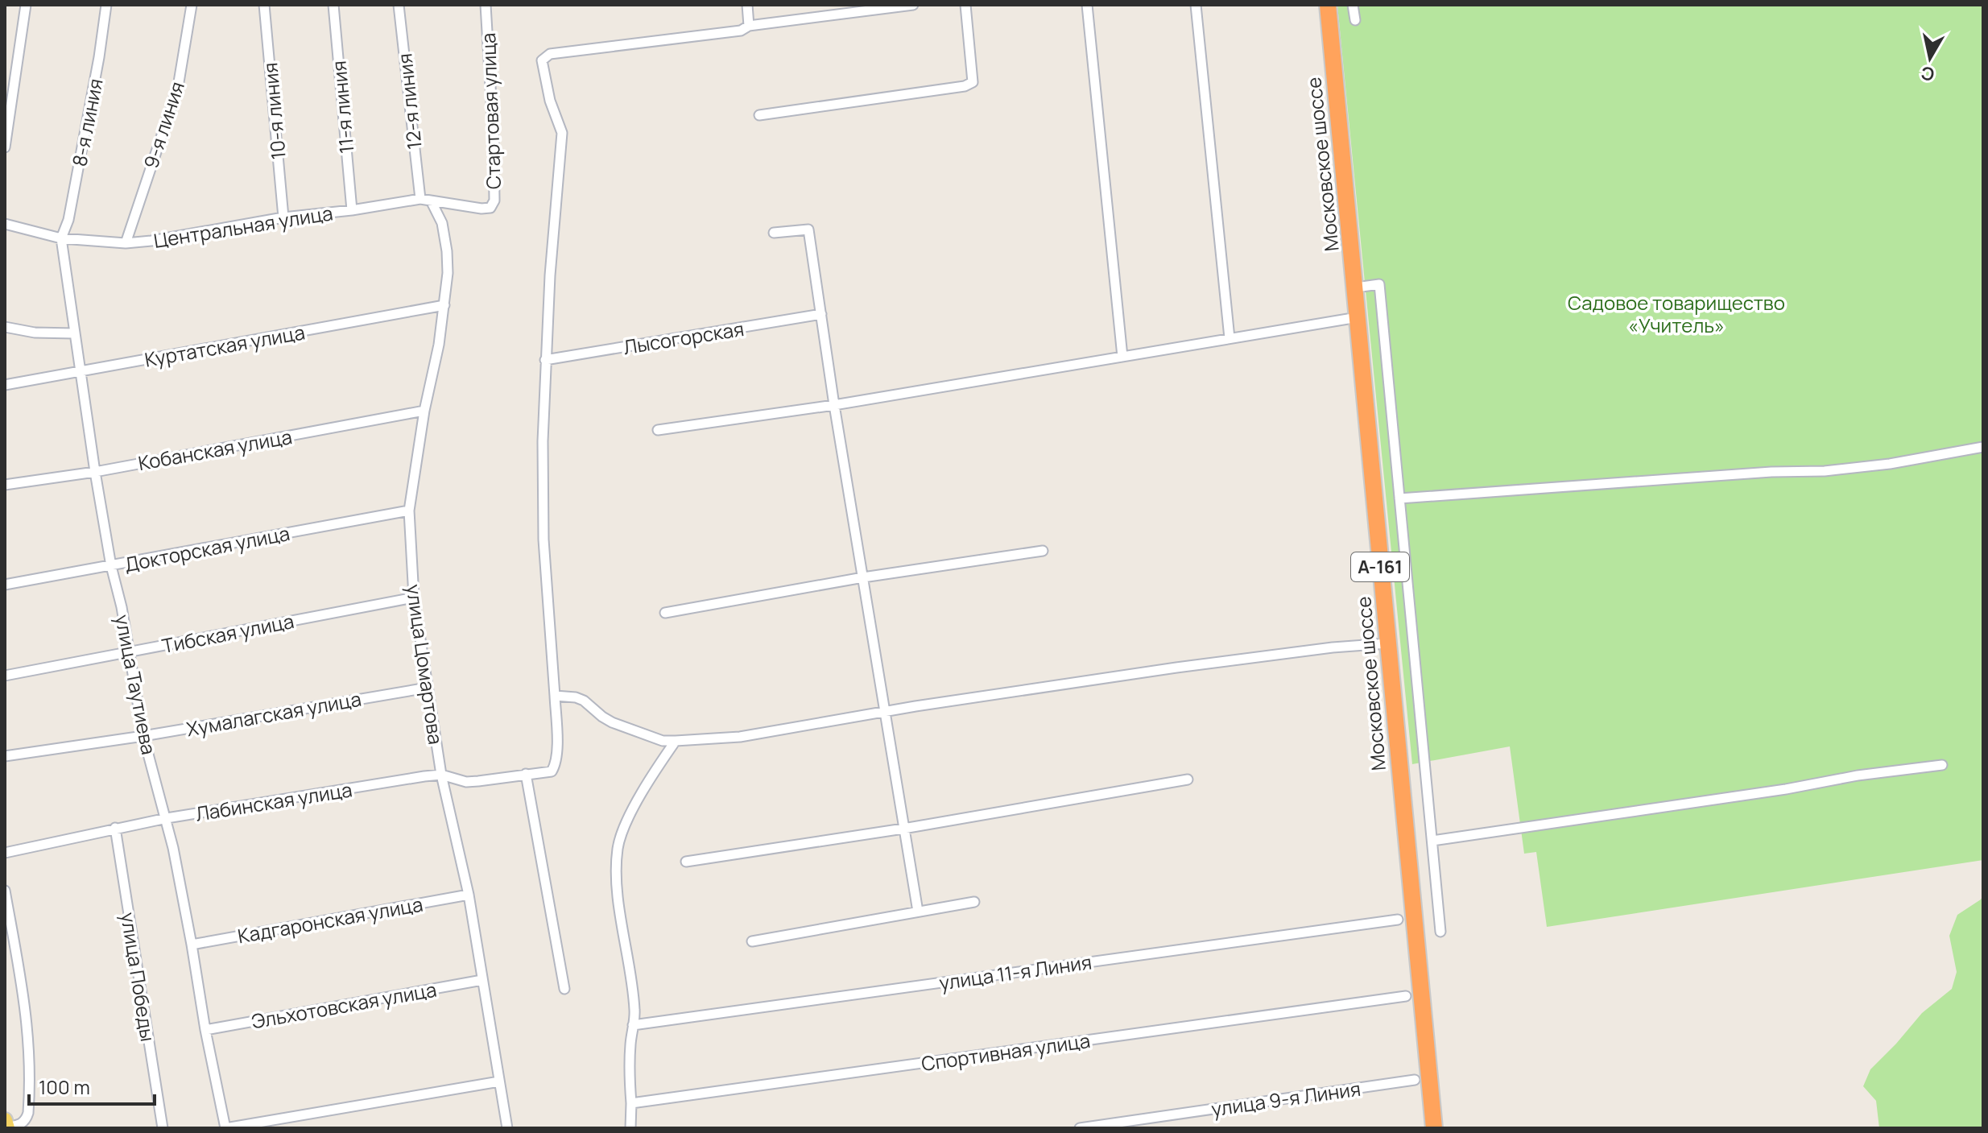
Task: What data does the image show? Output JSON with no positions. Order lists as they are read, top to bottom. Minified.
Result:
{"streets":{"highway":["Московское шоссе","А-161"],"street":["12-я линия","11-я линия","10-я линия","Стартовая улица","8-я линия","9-я линия","Центральная улица","Лысогорская","Куртатская улица","Кобанская улица","Докторская улица","Тибская улица","улица Цомартова","улица Таутиева","Хумалагская улица","Лабинская улица","Кадгаронская улица","улица 11-я Линия","улица Победы","Эльхотовская улица","Спортивная улица","улица 9-я Линия"]},"crossings":[["12-я линия","Центральная улица"],["11-я линия","Центральная улица"],["10-я линия","Центральная улица"],["Стартовая улица","Центральная улица"],["8-я линия","Центральная улица"],["8-я линия","улица Таутиева"],["9-я линия","Центральная улица"],["Центральная улица","улица Цомартова"],["Центральная улица","улица Таутиева"],["Куртатская улица","улица Цомартова"],["Куртатская улица","улица Таутиева"],["Кобанская улица","улица Цомартова"],["Кобанская улица","улица Таутиева"],["Докторская улица","улица Цомартова"],["Докторская улица","улица Таутиева"],["Тибская улица","улица Цомартова"],["Тибская улица","улица Таутиева"],["улица Цомартова","Хумалагская улица"],["улица Цомартова","Лабинская улица"],["улица Цомартова","Кадгаронская улица"],["улица Цомартова","Эльхотовская улица"],["улица Таутиева","Хумалагская улица"],["улица Таутиева","Лабинская улица"],["улица Таутиева","Кадгаронская улица"],["улица Таутиева","Эльхотовская улица"],["Лабинская улица","улица Победы"]],"parks":["Садовое товарищество «Учитель»"],"scale_bar":"100 m","north":"bottom"}
